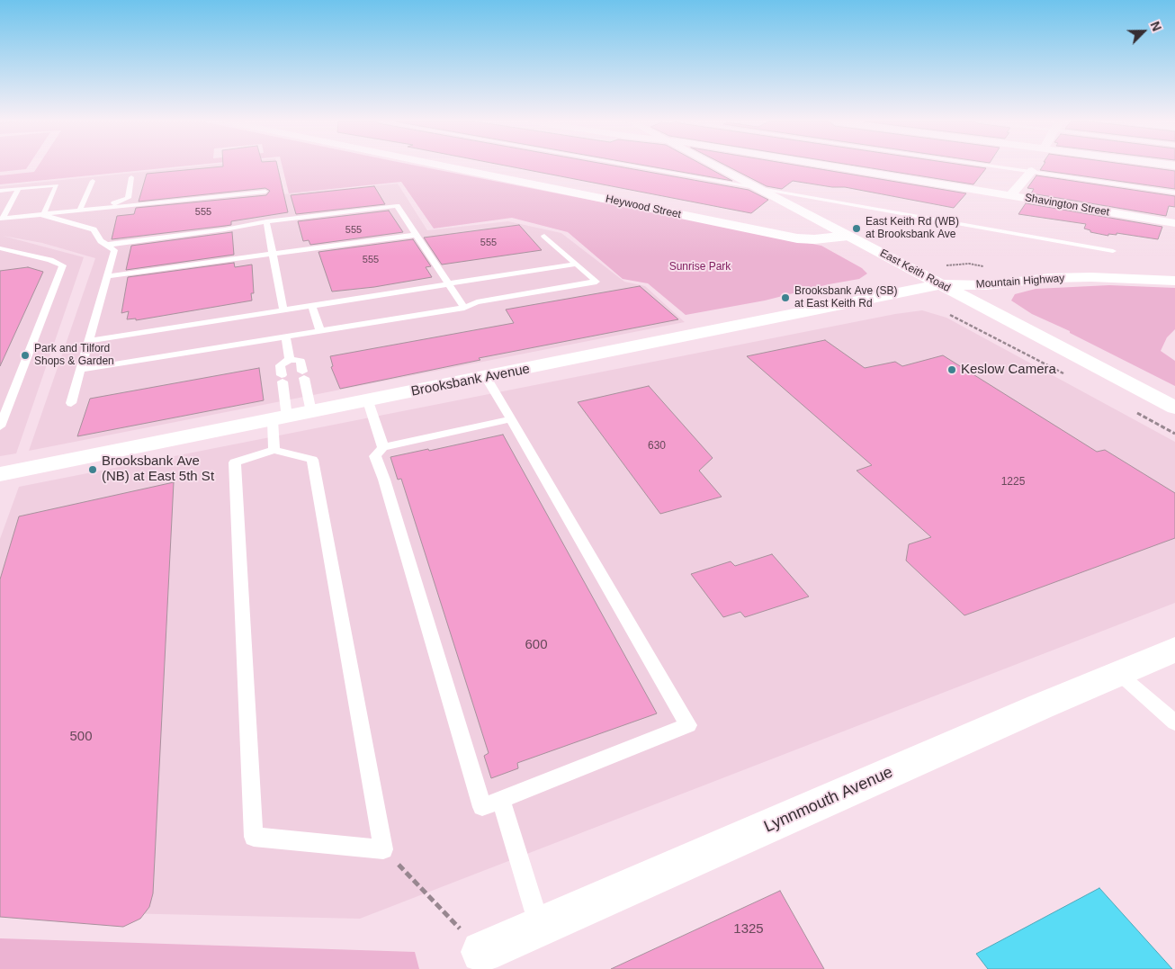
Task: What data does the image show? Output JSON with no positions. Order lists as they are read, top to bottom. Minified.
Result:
{"streets":{"main road":["East Keith Road","Mountain Highway","Brooksbank Avenue"],"street":["Shavington Street","Heywood Street","Lynnmouth Avenue"]},"crossings":[["Heywood Street","East Keith Road"],["East Keith Road","Mountain Highway"],["East Keith Road","Brooksbank Avenue"],["Mountain Highway","Brooksbank Avenue"]],"parks":["Sunrise Park"],"places":["East Keith Rd (WB) at Brooksbank Ave","Brooksbank Ave (SB) at East Keith Rd","Park and Tilford Shops & Garden","Keslow Camera","Brooksbank Ave (NB) at East 5th St"],"house_numbers":["555","555","555","555","630","1225","600","500","1325"],"north":"top right"}
